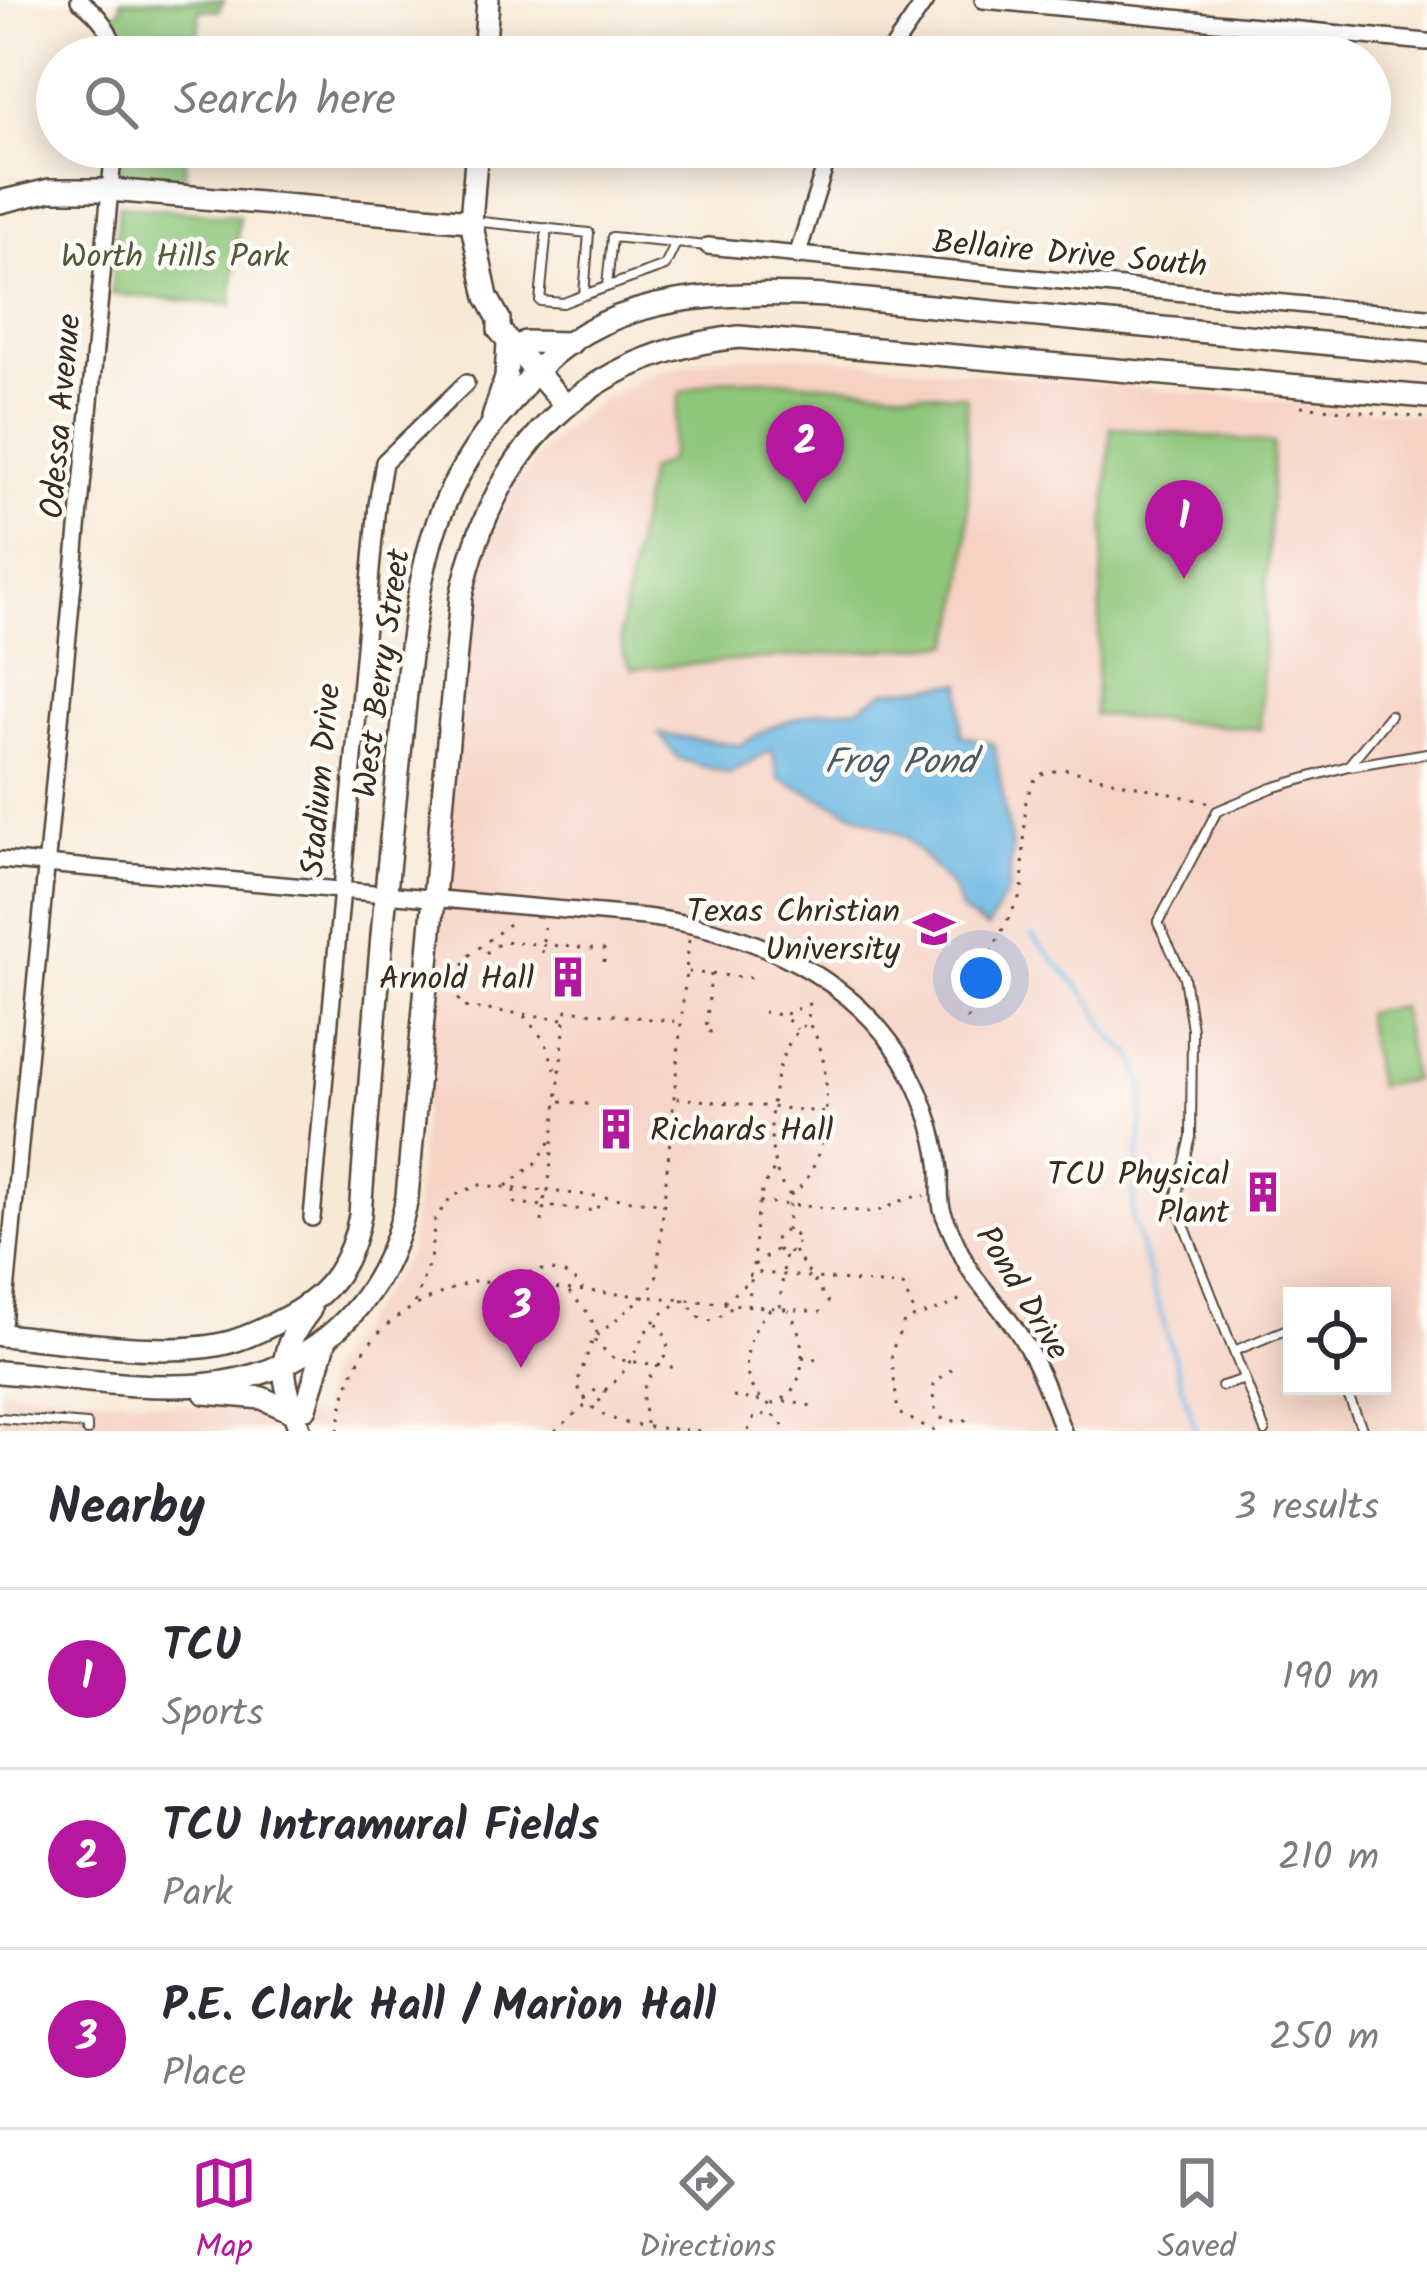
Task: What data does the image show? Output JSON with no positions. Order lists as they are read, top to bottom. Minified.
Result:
{"streets":{"main road":["West Berry Street"],"street":["Bellaire Drive South","Odessa Avenue","Stadium Drive","Pond Drive"]},"crossings":[["Odessa Avenue","West Berry Street"],["Odessa Avenue","Pond Drive"],["West Berry Street","Pond Drive"],["Stadium Drive","Pond Drive"]],"water":["Frog Pond"],"parks":["Worth Hills Park"],"places":{"school or university":["Texas Christian University"],"building":["Arnold Hall","Richards Hall","TCU Physical Plant"]},"page":{"search":"Search here","pins":["2","1","3"],"heading":["Nearby","3 results"],"list":[{"mark":"1","name":"TCU","note":"Sports","value":"190 m"},{"mark":"2","name":"TCU Intramural Fields","note":"Park","value":"210 m"},{"mark":"3","name":"P.E. Clark Hall / Marion Hall","note":"Place","value":"250 m"}],"nav":["Map","Directions","Saved"]}}
